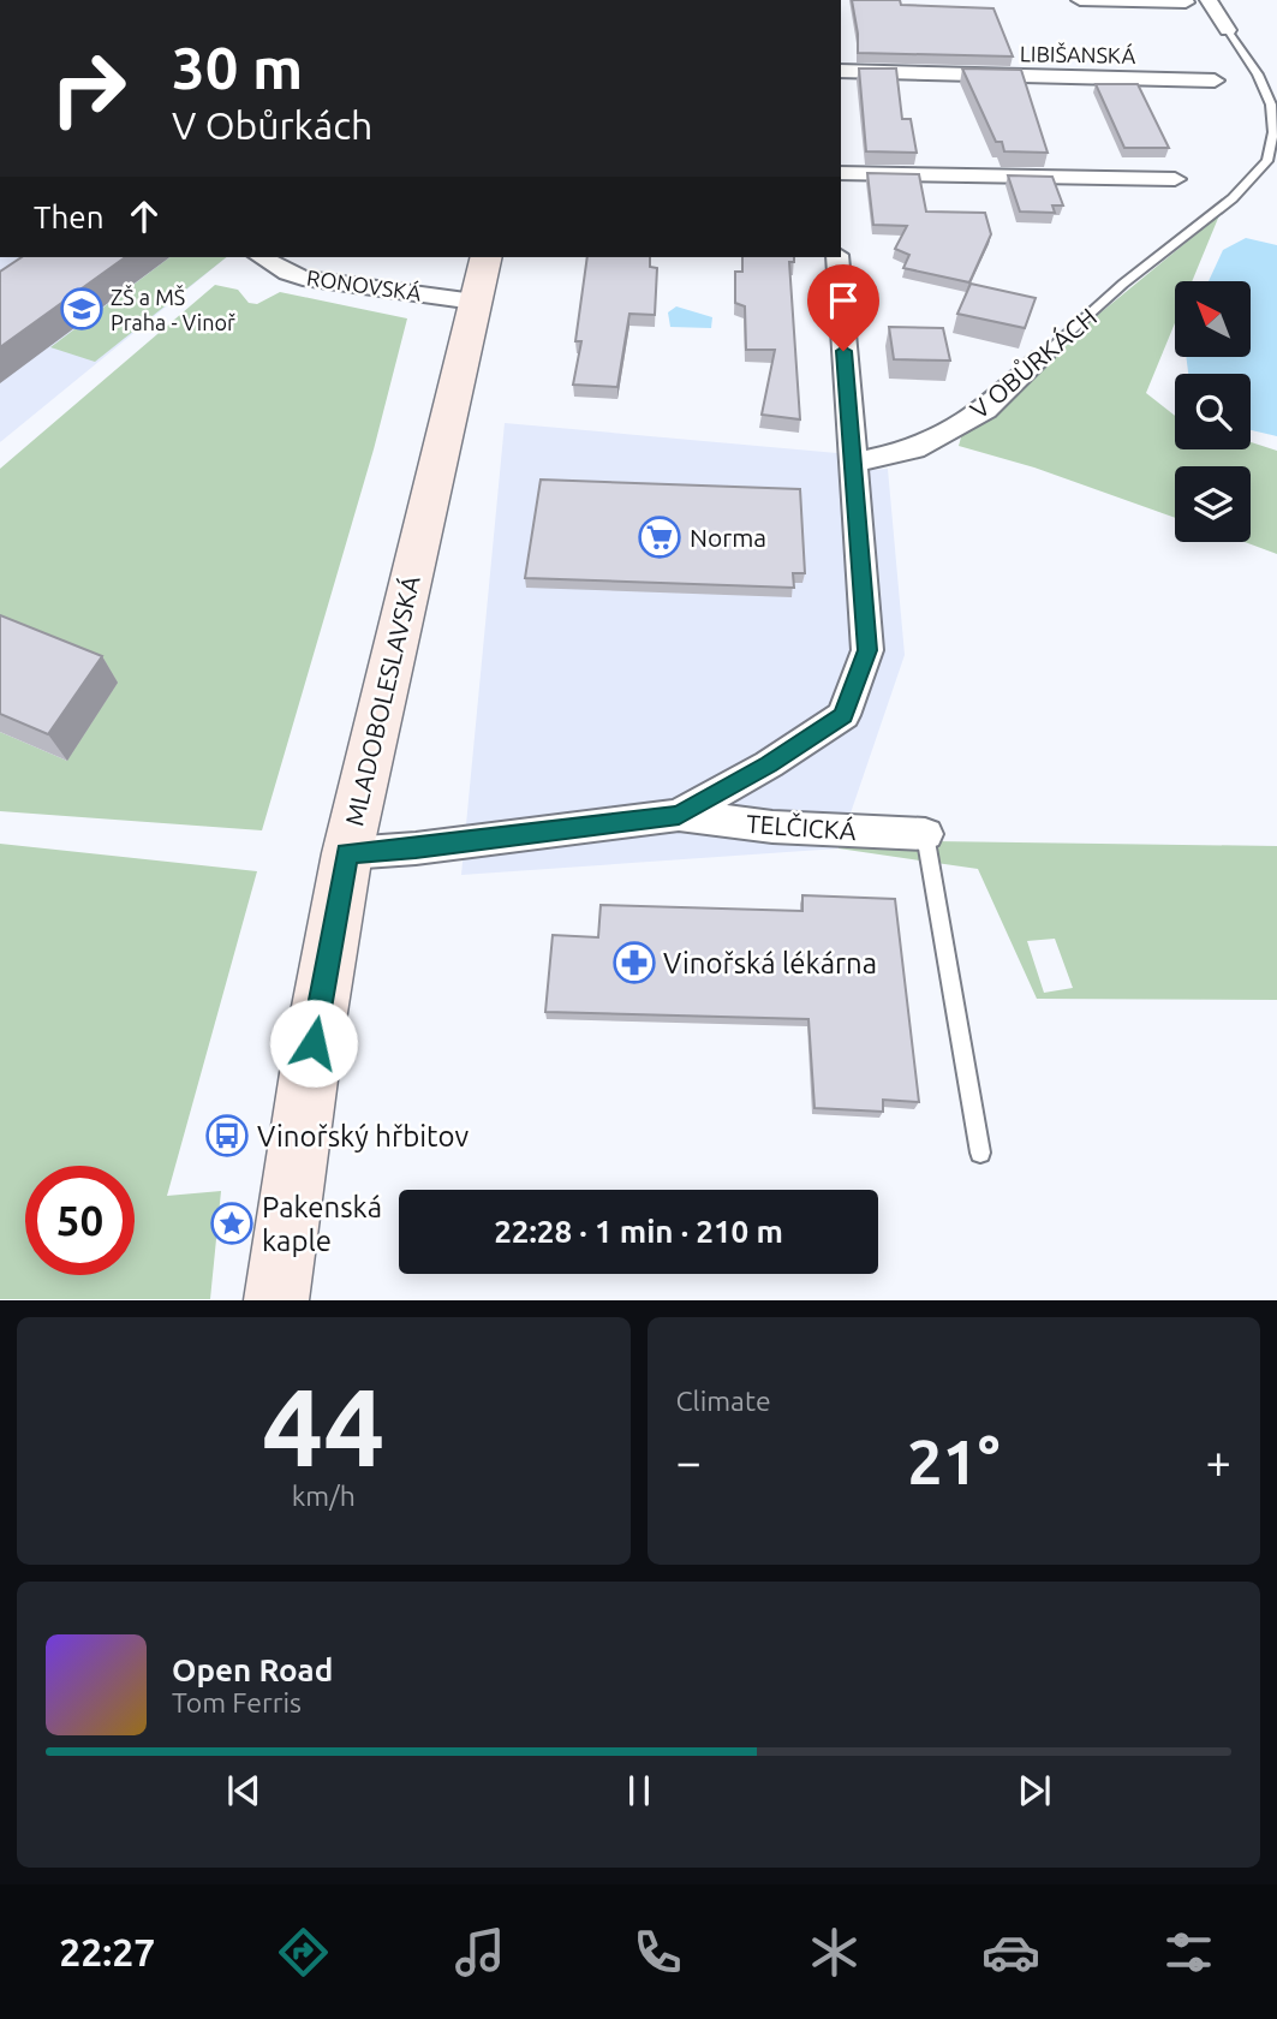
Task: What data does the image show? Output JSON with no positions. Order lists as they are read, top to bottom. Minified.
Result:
{"streets":{"main road":["MLADOBOLESLAVSKÁ"],"street":["LIBIŠANSKÁ","RONOVSKÁ","V OBŮRKÁCH","TELČICKÁ"]},"crossings":[["RONOVSKÁ","MLADOBOLESLAVSKÁ"]],"places":{"school or university":["ZŠ a MŠ Praha - Vinoř"],"supermarket":["Norma"],"pharmacy":["Vinořská lékárna"],"bus stop":["Vinořský hřbitov"],"place":["Pakenská kaple"]},"north":"top left","page":{"turn":["30 m","V Obůrkách"],"then":"Then","limit":"50","trip":"22:28 · 1 min · 210 m","tile":[["44","km/h"],"Climate"],"heat":["−","21°","+"],"song":["Open Road","Tom Ferris"],"tabs":"22:27"}}
